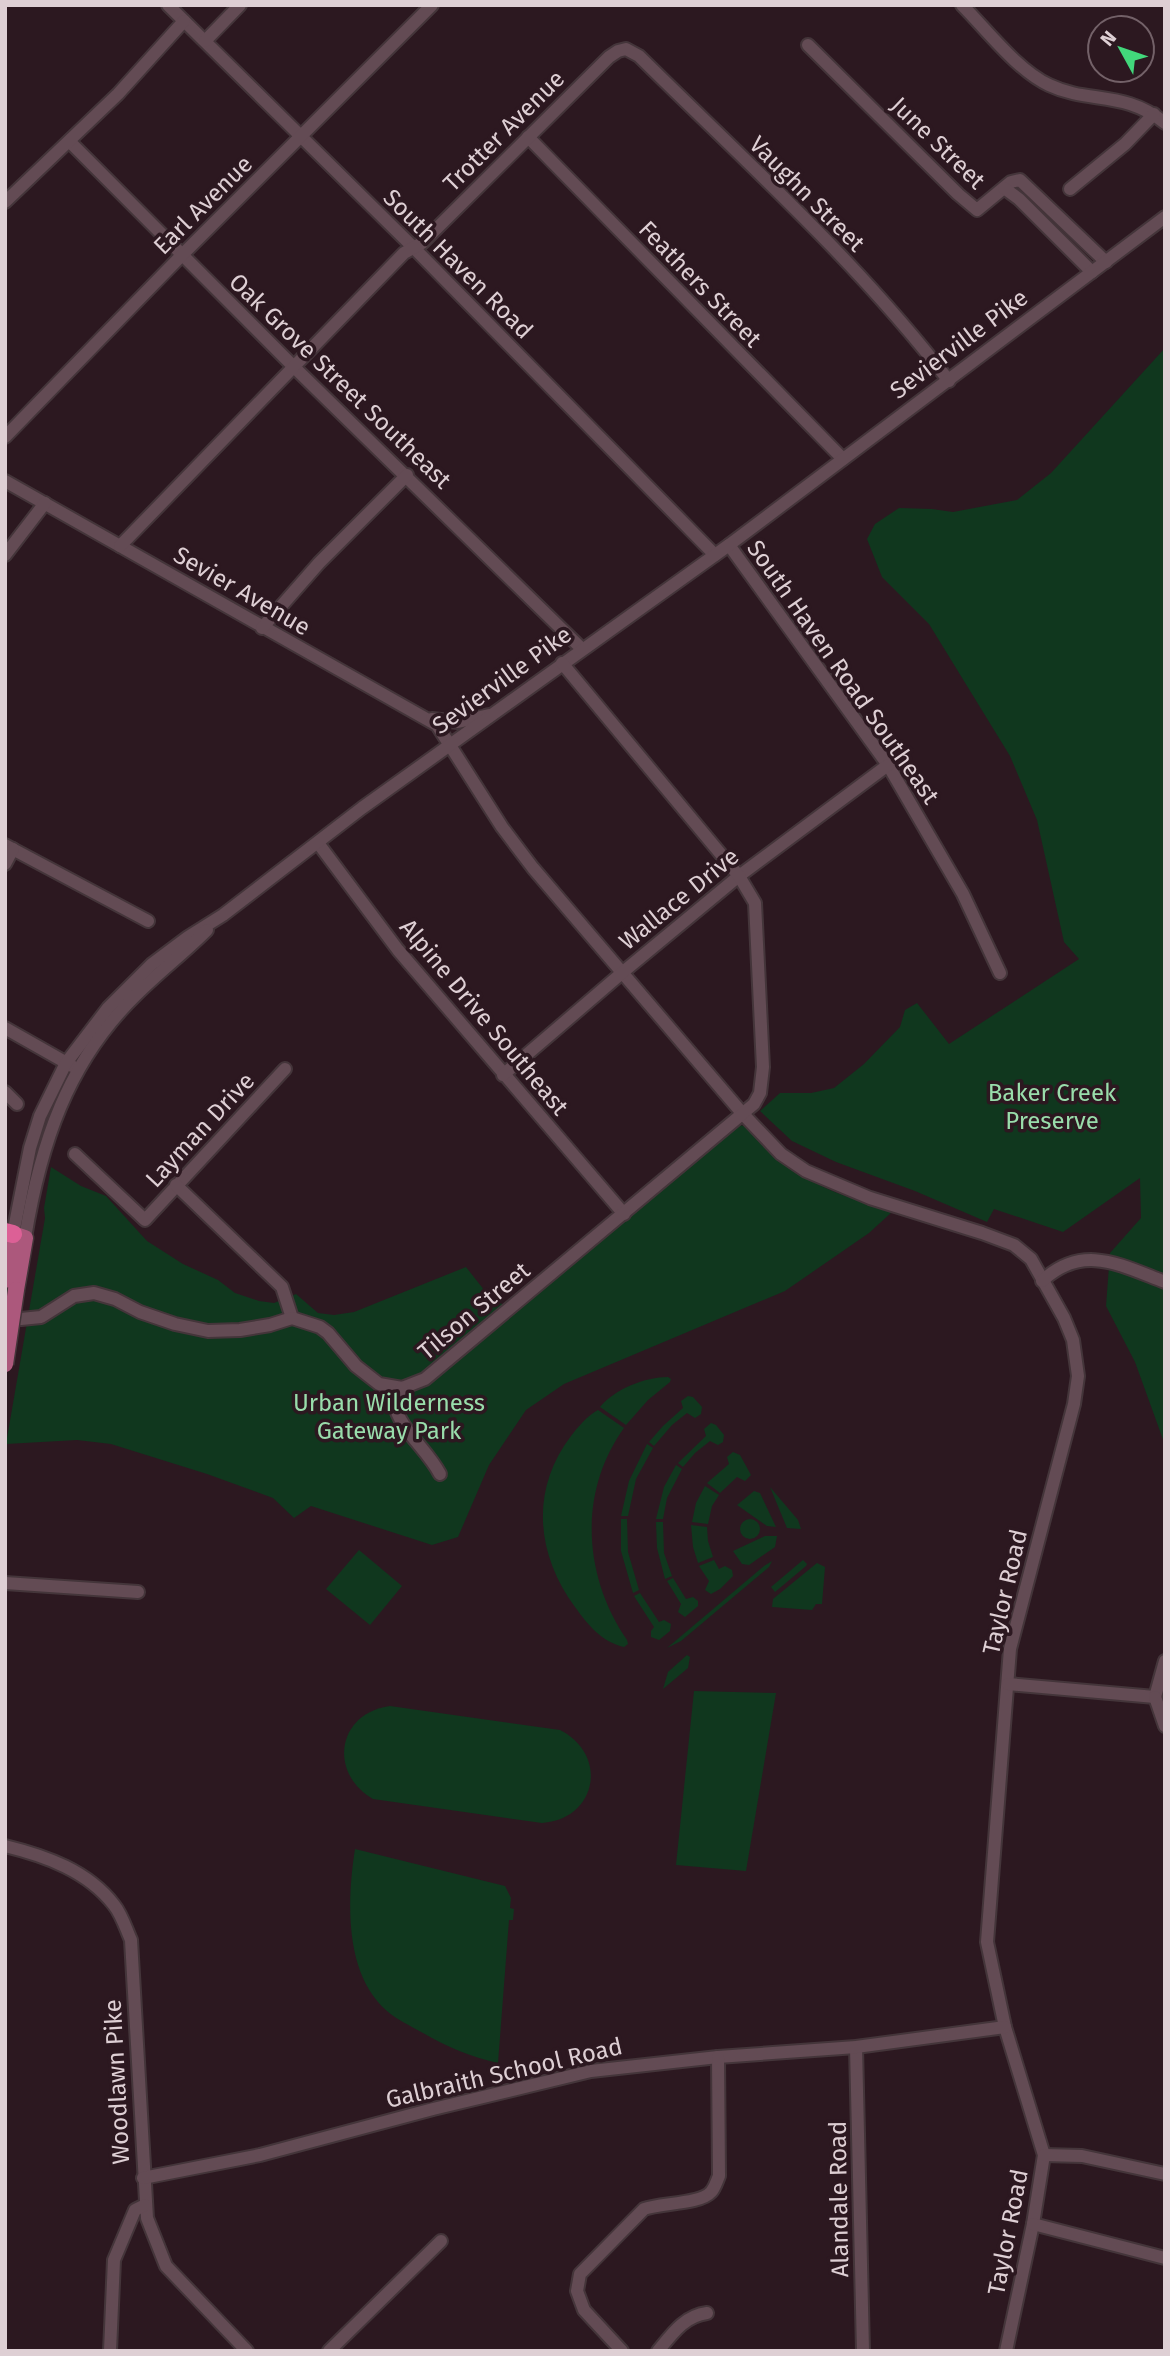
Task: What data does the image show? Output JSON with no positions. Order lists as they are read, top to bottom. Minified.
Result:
{"streets":{"main road":["Sevierville Pike"],"street":["Trotter Avenue","June Street","Vaughn Street","Earl Avenue","South Haven Road","Feathers Street","Oak Grove Street Southeast","Sevier Avenue","South Haven Road Southeast","Wallace Drive","Alpine Drive Southeast","Layman Drive","Tilson Street","Taylor Road","Galbraith School Road","Woodlawn Pike","Alandale Road"]},"crossings":[["Trotter Avenue","Vaughn Street"],["Trotter Avenue","South Haven Road"],["Trotter Avenue","Feathers Street"],["Trotter Avenue","Oak Grove Street Southeast"],["Trotter Avenue","Sevier Avenue"],["June Street","Sevierville Pike"],["Vaughn Street","Sevierville Pike"],["Earl Avenue","South Haven Road"],["Earl Avenue","Oak Grove Street Southeast"],["South Haven Road","Sevierville Pike"],["Feathers Street","Sevierville Pike"],["Sevierville Pike","Oak Grove Street Southeast"],["Sevierville Pike","Sevier Avenue"],["Sevierville Pike","South Haven Road Southeast"],["Sevierville Pike","Alpine Drive Southeast"],["Sevier Avenue","Wallace Drive"],["Sevier Avenue","Taylor Road"],["South Haven Road Southeast","Wallace Drive"],["Wallace Drive","Alpine Drive Southeast"],["Wallace Drive","Tilson Street"],["Wallace Drive","Taylor Road"],["Alpine Drive Southeast","Tilson Street"],["Tilson Street","Taylor Road"],["Taylor Road","Galbraith School Road"],["Galbraith School Road","Woodlawn Pike"],["Galbraith School Road","Alandale Road"]],"parks":["Baker Creek Preserve","Urban Wilderness Gateway Park"],"north":"top left"}
